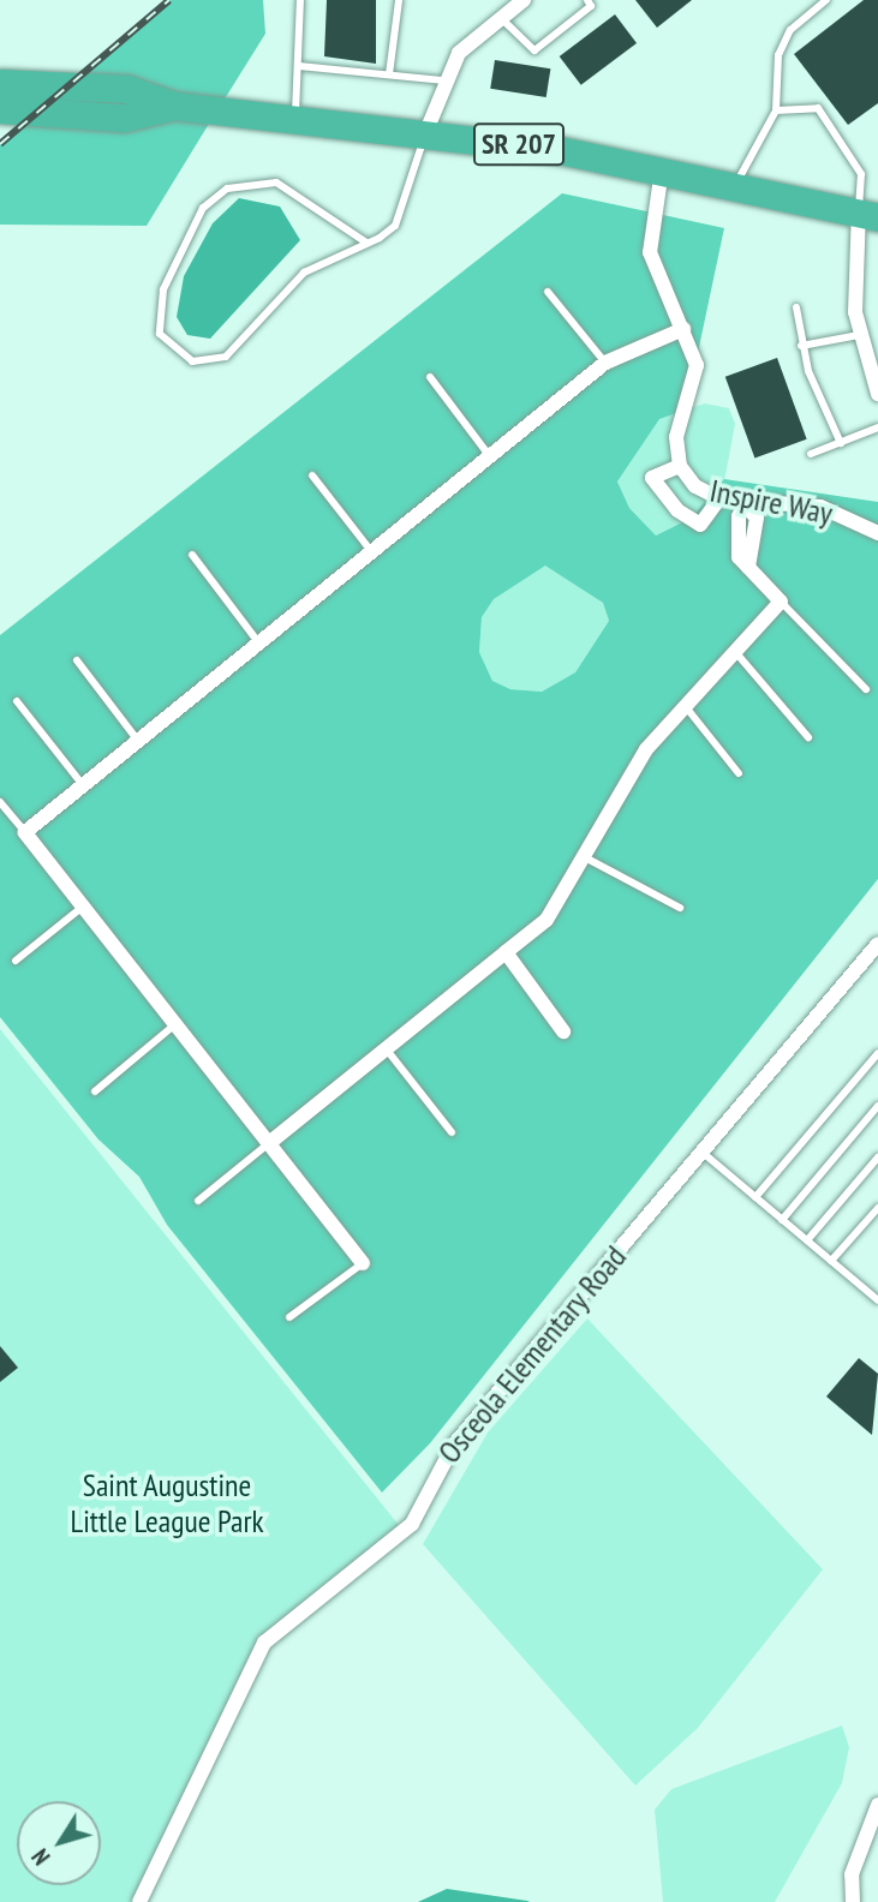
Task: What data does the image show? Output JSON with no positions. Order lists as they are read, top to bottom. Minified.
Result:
{"streets":{"highway":["SR 207"],"street":["Inspire Way","Osceola Elementary Road"]},"crossings":[["SR 207","Inspire Way"]],"parks":["Saint Augustine Little League Park"],"north":"bottom left"}
